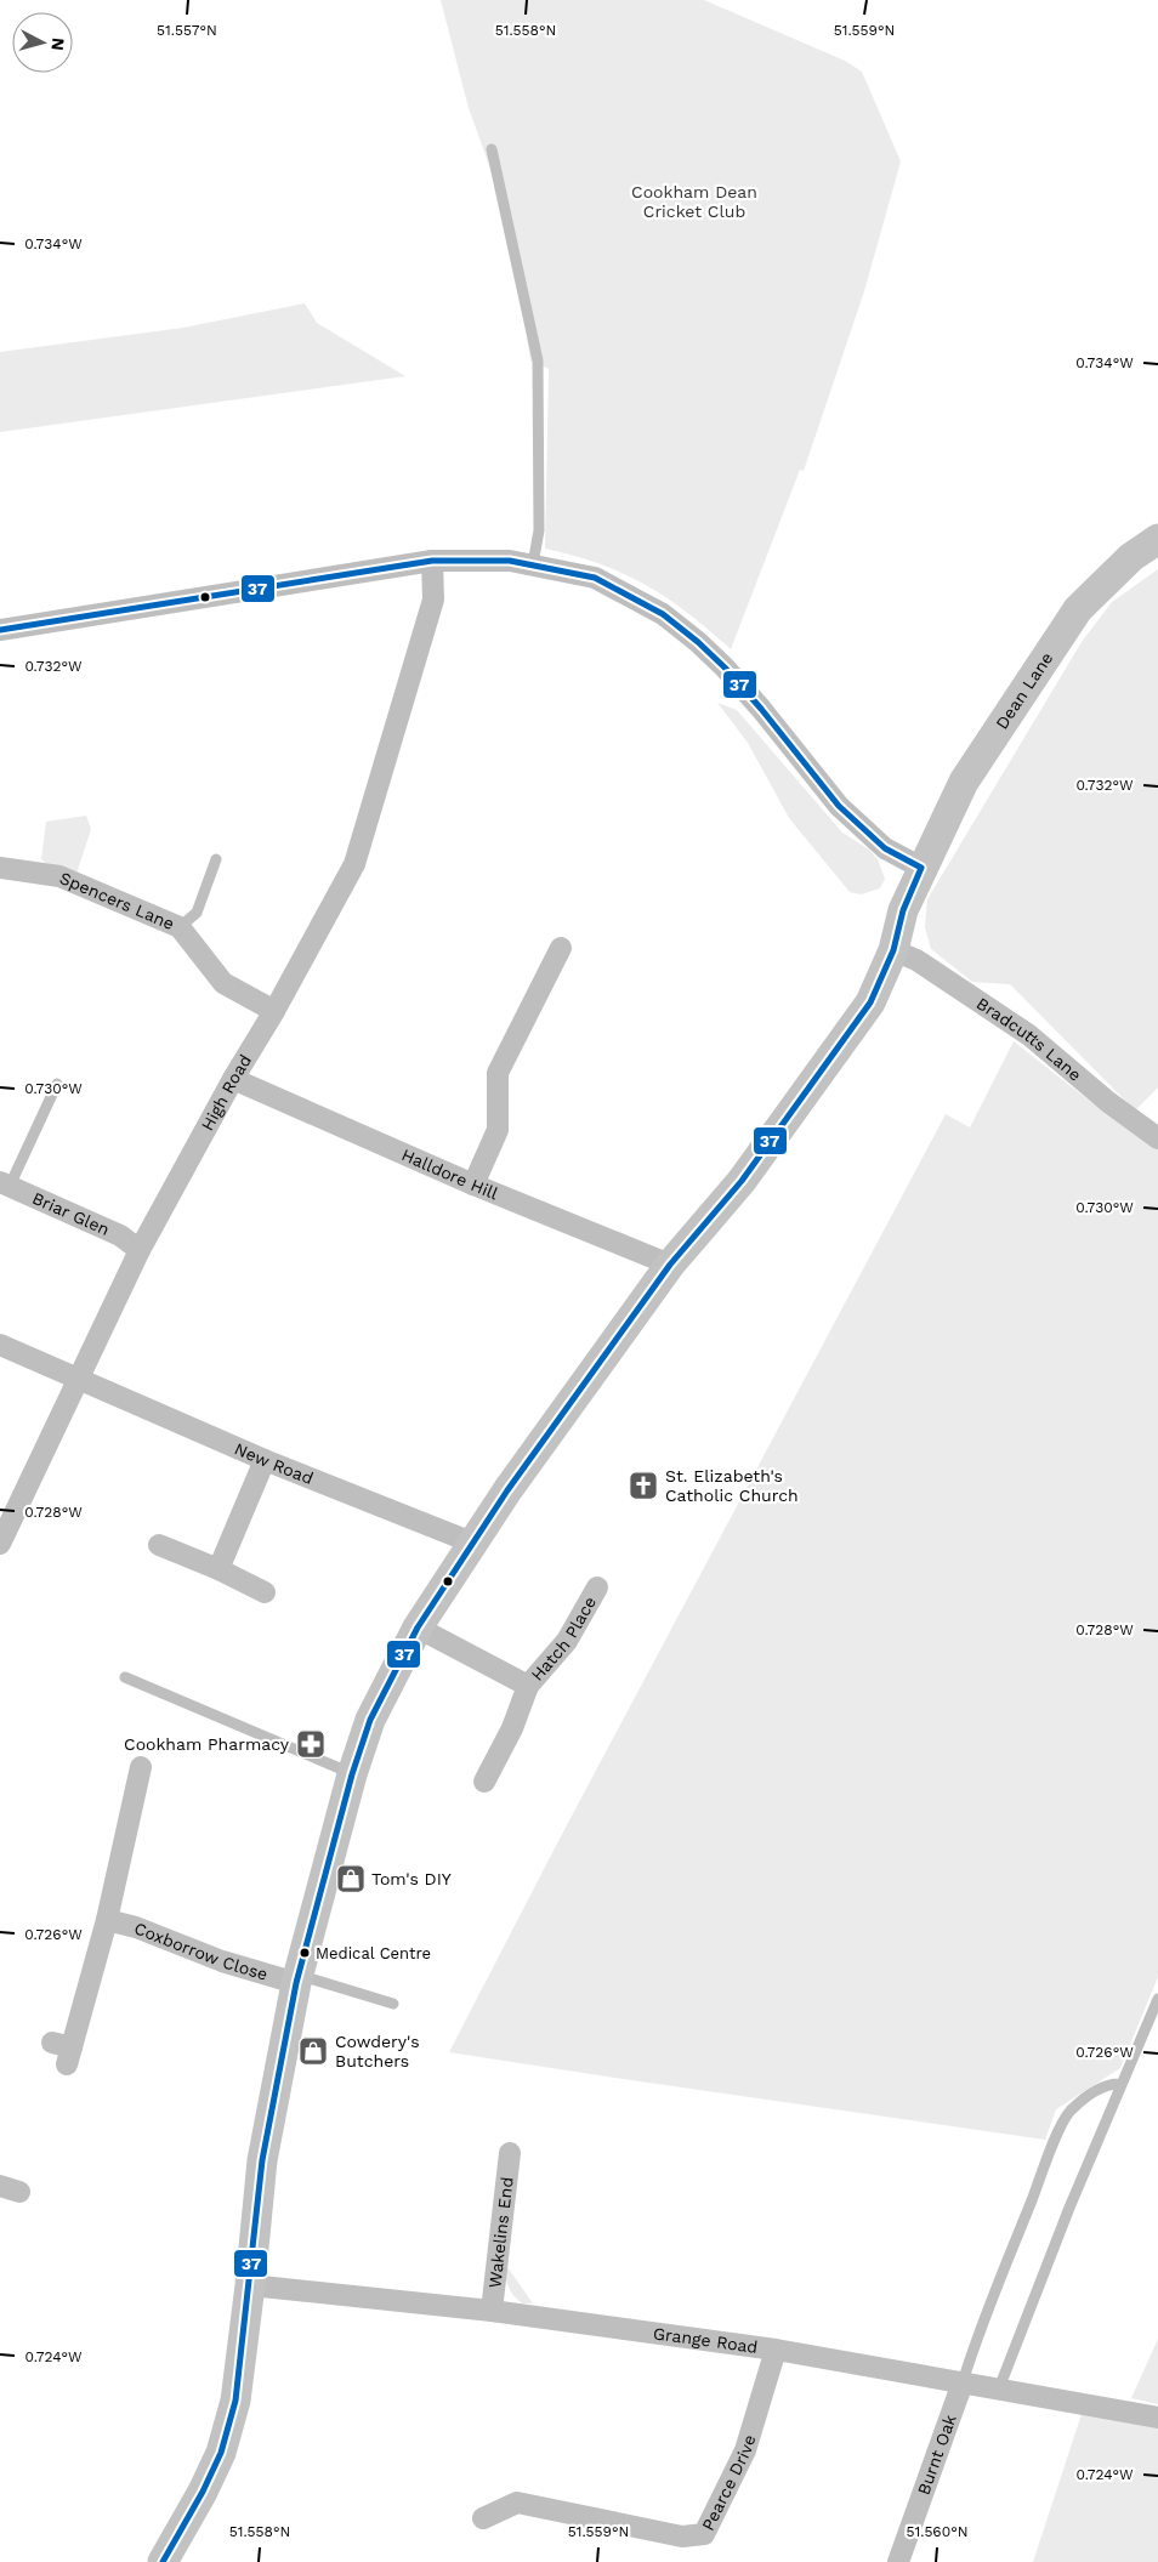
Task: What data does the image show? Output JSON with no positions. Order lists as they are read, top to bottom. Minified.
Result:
{"streets":{"street":["Dean Lane","Spencers Lane","Bradcutts Lane","High Road","Halldore Hill","Briar Glen","New Road","Hatch Place","Coxborrow Close","Wakelins End","Grange Road","Burnt Oak","Pearce Drive"]},"crossings":[["Dean Lane","Bradcutts Lane"],["Dean Lane","Halldore Hill"],["Dean Lane","New Road"],["Dean Lane","Hatch Place"],["Dean Lane","Coxborrow Close"],["Dean Lane","Grange Road"],["Spencers Lane","High Road"],["High Road","Halldore Hill"],["High Road","Briar Glen"],["High Road","New Road"],["Wakelins End","Grange Road"],["Grange Road","Burnt Oak"],["Grange Road","Pearce Drive"]],"parks":["Cookham Dean Cricket Club"],"places":{"church":["St. Elizabeth's Catholic Church"],"pharmacy":["Cookham Pharmacy"],"shop":["Tom's DIY","Cowdery's Butchers"],"other":["Medical Centre"]},"lines":["transit line 37"],"north":"right","coordinates":["51.557°N","51.558°N","51.559°N","0.734°W","0.732°W","0.730°W","0.728°W","0.726°W","0.724°W","51.560°N"]}
